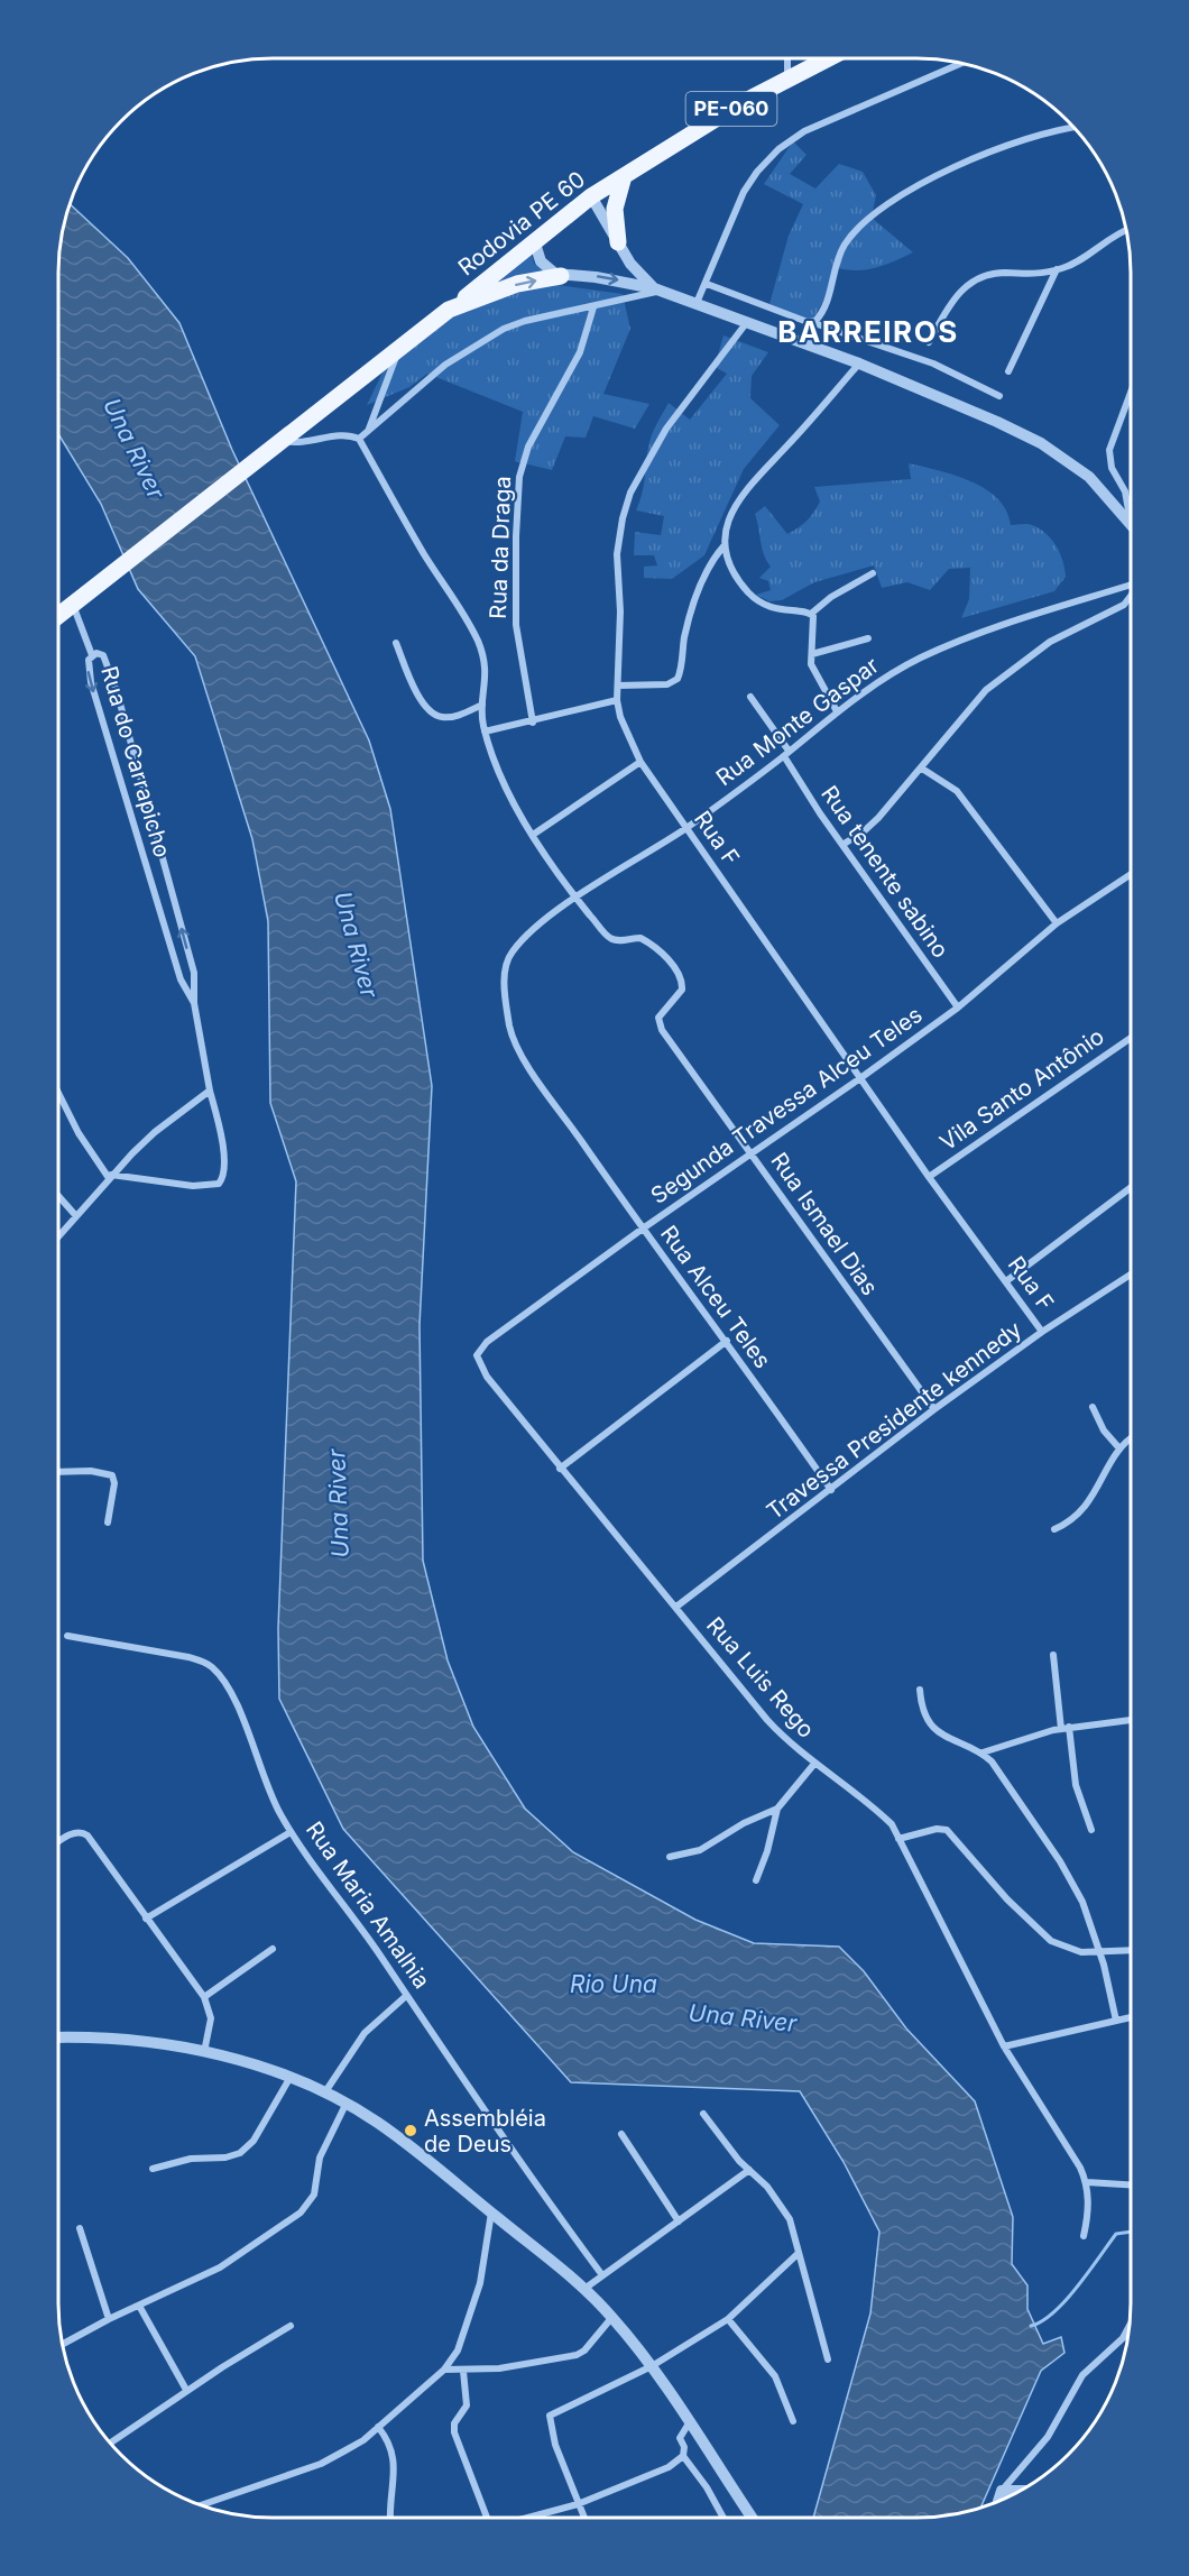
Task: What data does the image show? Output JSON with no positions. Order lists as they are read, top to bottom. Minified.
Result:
{"streets":{"main road":["PE-060","Rodovia PE 60"],"street":["Rua da Draga","Rua Monte Gaspar","Rua do Carrapicho","Rua F","Rua tenente sabino","Vila Santo Antônio","Segunda Travessa Alceu Teles","Rua Ismael Dias","Rua Alceu Teles","Travessa Presidente kennedy","Rua Luis Rego","Rua Maria Amalhia"]},"crossings":[["PE-060","Rodovia PE 60"],["Rua Monte Gaspar","Rua F"],["Rua Monte Gaspar","Rua tenente sabino"],["Rua Monte Gaspar","Rua Ismael Dias"],["Rua Monte Gaspar","Rua Alceu Teles"],["Rua F","Vila Santo Antônio"],["Rua F","Segunda Travessa Alceu Teles"],["Rua F","Travessa Presidente kennedy"],["Rua tenente sabino","Segunda Travessa Alceu Teles"],["Segunda Travessa Alceu Teles","Rua Ismael Dias"],["Segunda Travessa Alceu Teles","Rua Alceu Teles"],["Segunda Travessa Alceu Teles","Rua Luis Rego"],["Rua Ismael Dias","Rua Alceu Teles"],["Rua Ismael Dias","Travessa Presidente kennedy"],["Rua Alceu Teles","Travessa Presidente kennedy"],["Travessa Presidente kennedy","Rua Luis Rego"]],"districts":["BARREIROS"],"water":["Una River","Rio Una"],"places":["Assembléia de Deus"]}
